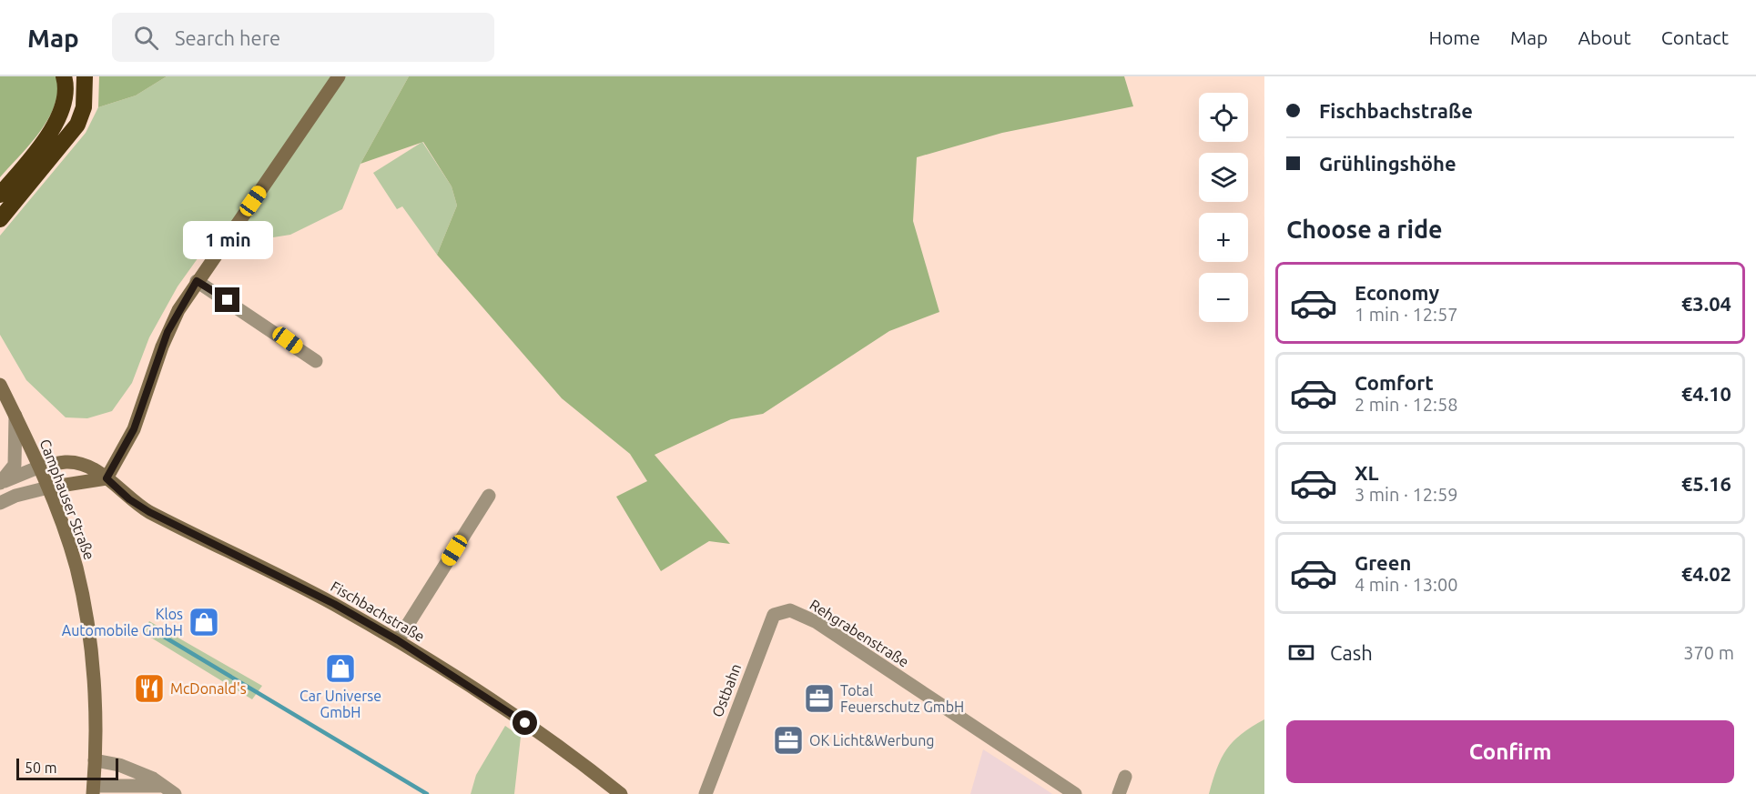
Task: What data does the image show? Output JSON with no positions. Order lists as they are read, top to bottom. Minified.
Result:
{"streets":{"street":["Camphauser Straße","Fischbachstraße","Rehgrabenstraße","Ostbahn"]},"crossings":[["Camphauser Straße","Fischbachstraße"],["Rehgrabenstraße","Ostbahn"]],"places":{"shop":["Klos Automobile GmbH","Car Universe GmbH"],"restaurant":["McDonald's"],"office":["Total Feuerschutz GmbH","OK Licht&Werbung"]},"scale_bar":"50 m","page":{"header":"Map","search":"Search here","nav":["Home","Map","About","Contact"],"banner":["Fischbachstraße","Grühlingshöhe"],"map_buttons":["+","−"],"heading":"Choose a ride","bubble":"1 min","list":[{"name":"Economy","note":"1 min · 12:57","value":"€3.04"},{"name":"Comfort","note":"2 min · 12:58","value":"€4.10"},{"name":"XL","note":"3 min · 12:59","value":"€5.16"},{"name":"Green","note":"4 min · 13:00","value":"€4.02"}],"pay":["Cash","370 m"],"buttons":"Confirm","scale":"50 m"}}
